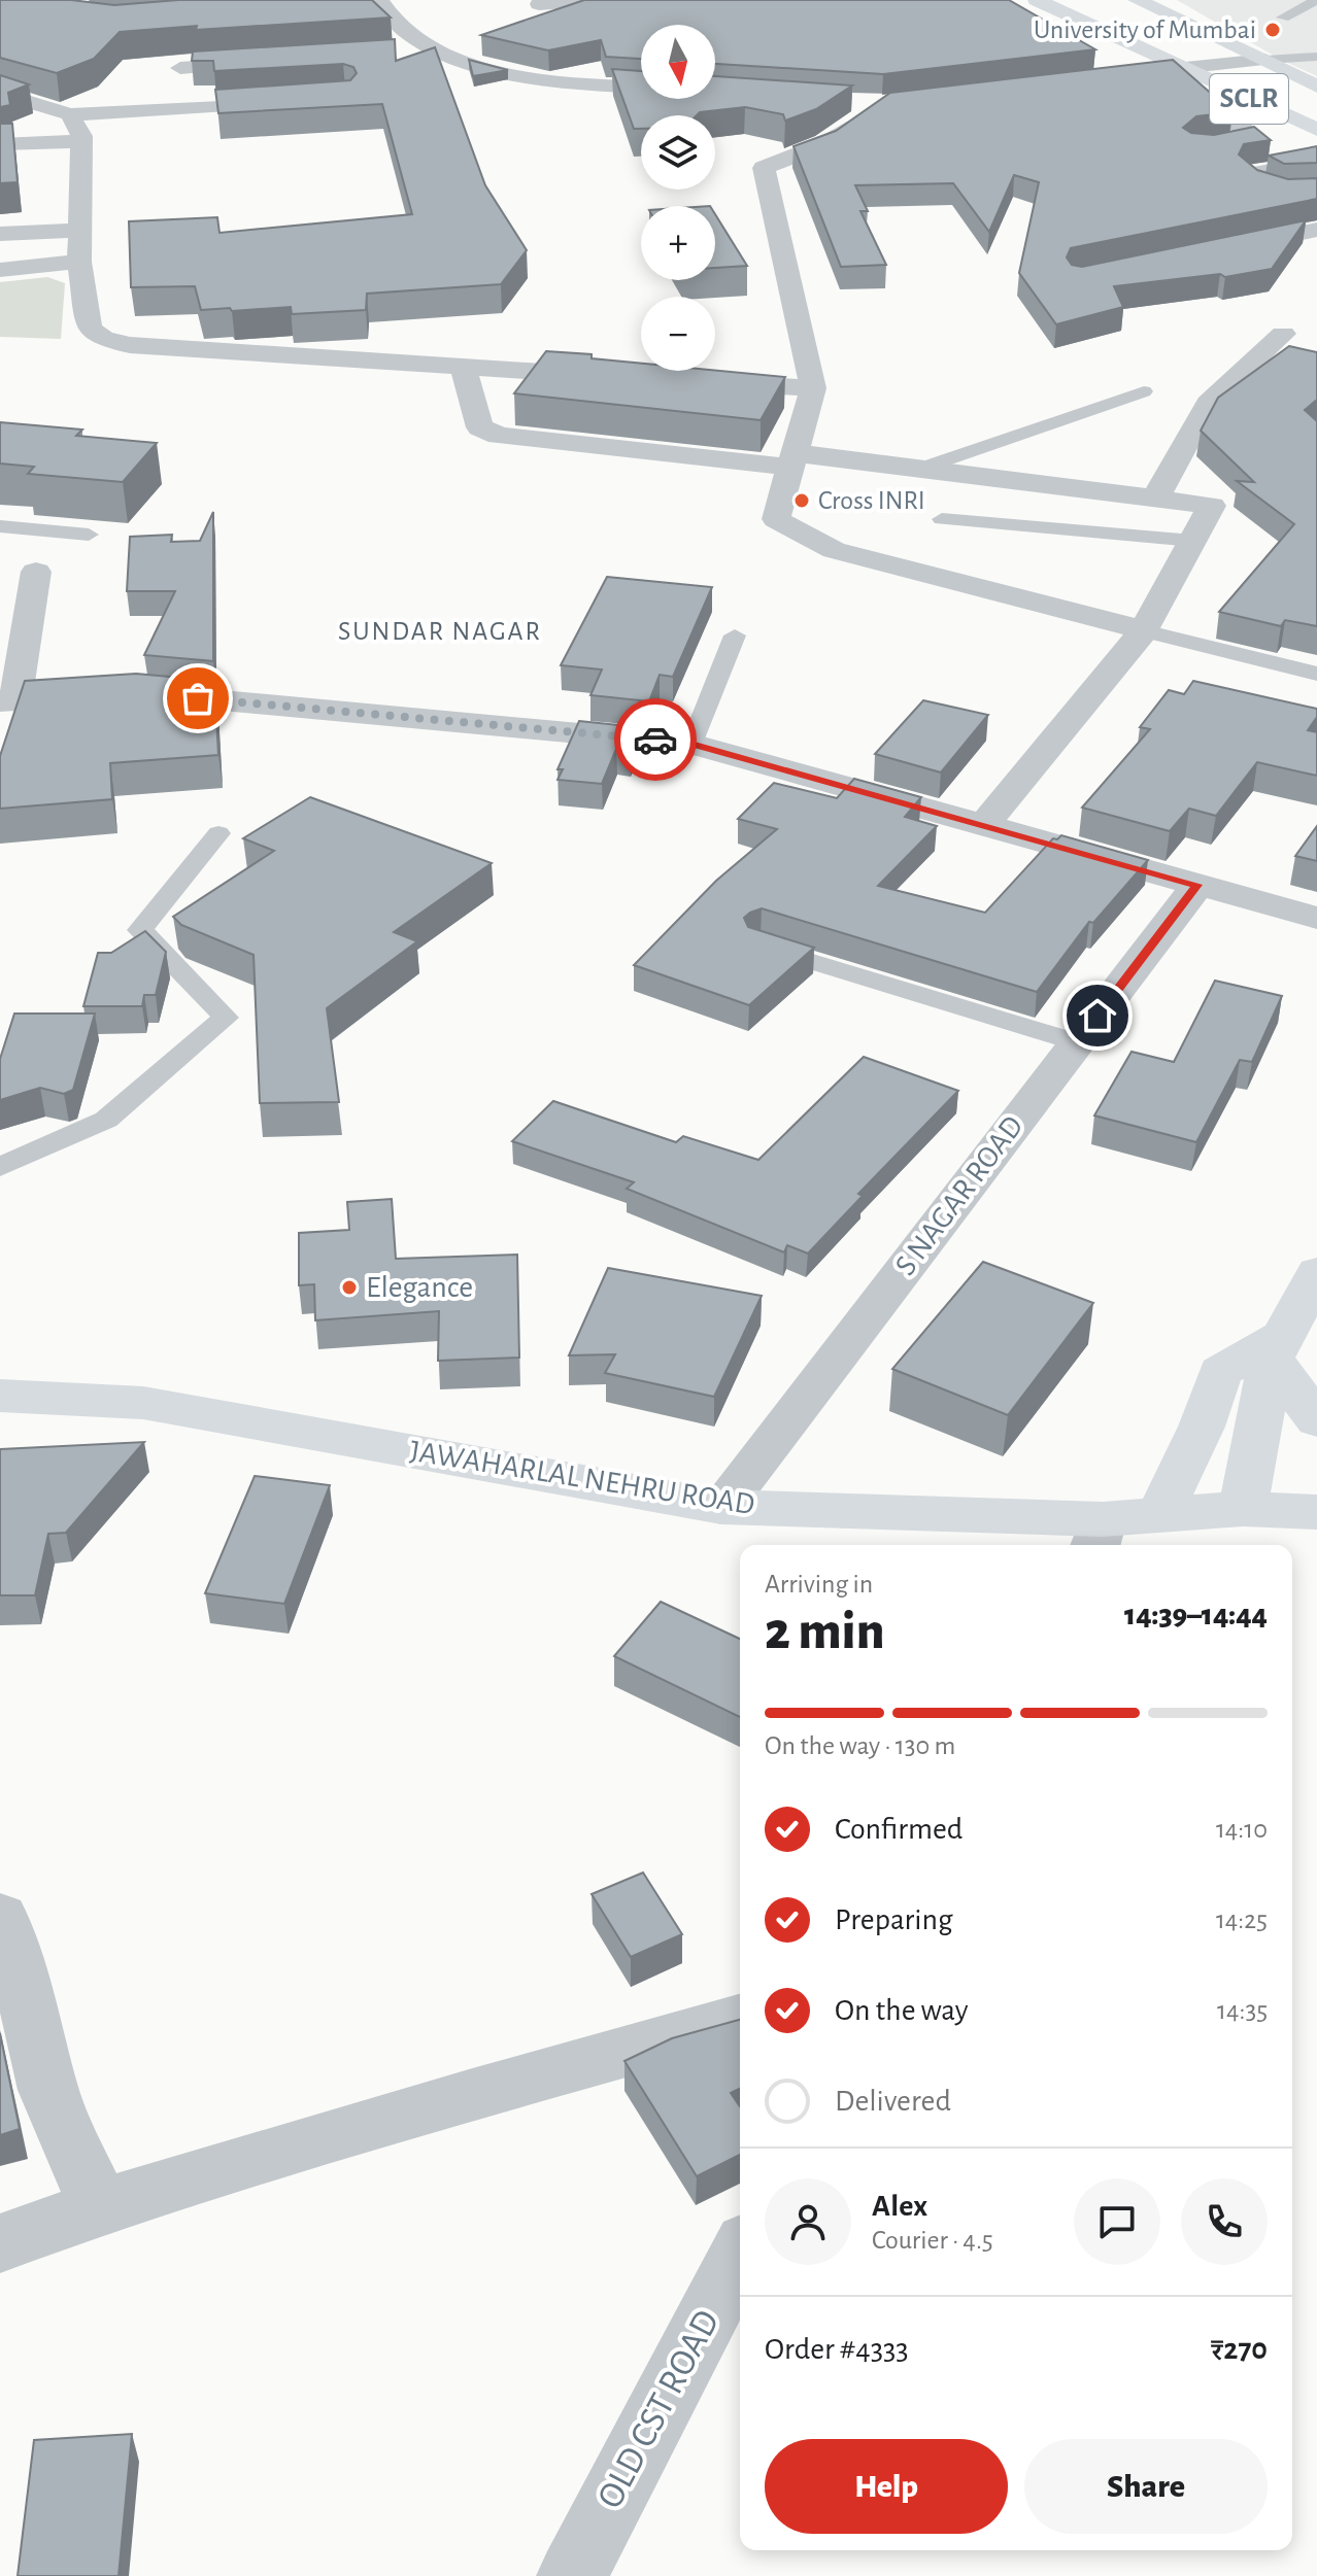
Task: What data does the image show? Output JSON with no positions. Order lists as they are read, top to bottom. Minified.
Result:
{"streets":{"main road":["SCLR","JAWAHARLAL NEHRU ROAD"],"street":["S NAGAR ROAD","OLD CST ROAD"]},"crossings":[["S NAGAR ROAD","JAWAHARLAL NEHRU ROAD"]],"districts":["SUNDAR NAGAR"],"places":["University of Mumbai","Cross INRI","Elegance"],"north":"bottom","page":{"map_buttons":["+","−"],"heading":["2 min","Arriving in","14:39–14:44"],"panel":["Alex","Courier · 4.5","Order #4333","₹270"],"bar":"On the way · 130 m","list":[["Confirmed","14:10"],["Preparing","14:25"],["On the way","14:35"],"Delivered"],"buttons":["Help","Share"]}}
